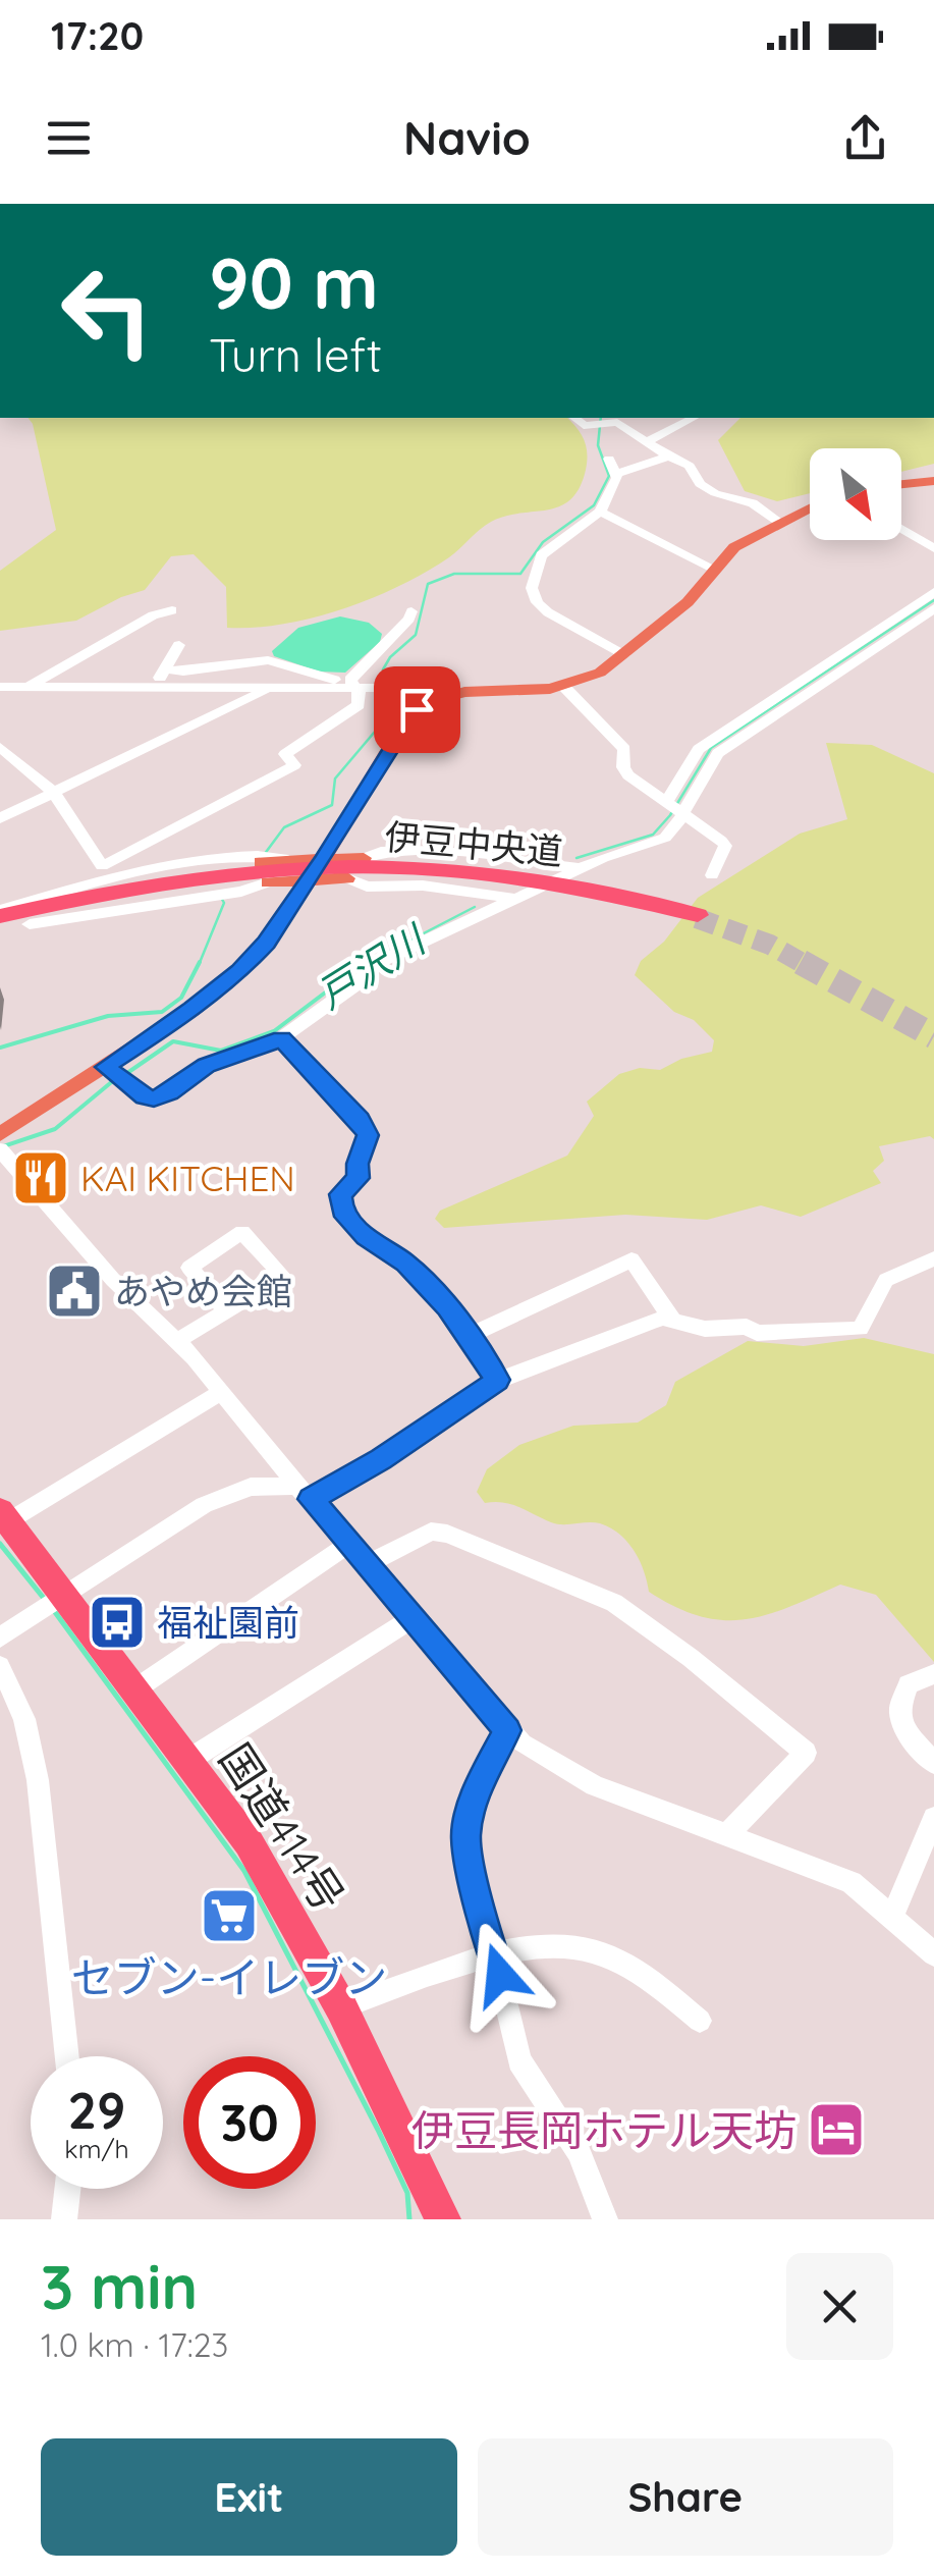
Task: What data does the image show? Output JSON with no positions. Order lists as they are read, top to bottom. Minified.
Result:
{"streets":{"highway":["伊豆中央道","国道414号"]},"water":["戸沢川"],"places":{"restaurant":["KAI KITCHEN"],"public building":["あやめ会館"],"bus stop":["福祉園前"],"supermarket":["セブン-イレブン"],"hotel":["伊豆長岡ホテル天坊"]},"north":"bottom right","page":{"status":"17:20","header":"Navio","turn":["90 m","Turn left"],"speed":"29 km/h","limit":"30","heading":["3 min","1.0 km · 17:23"],"buttons":["Exit","Share"]}}
